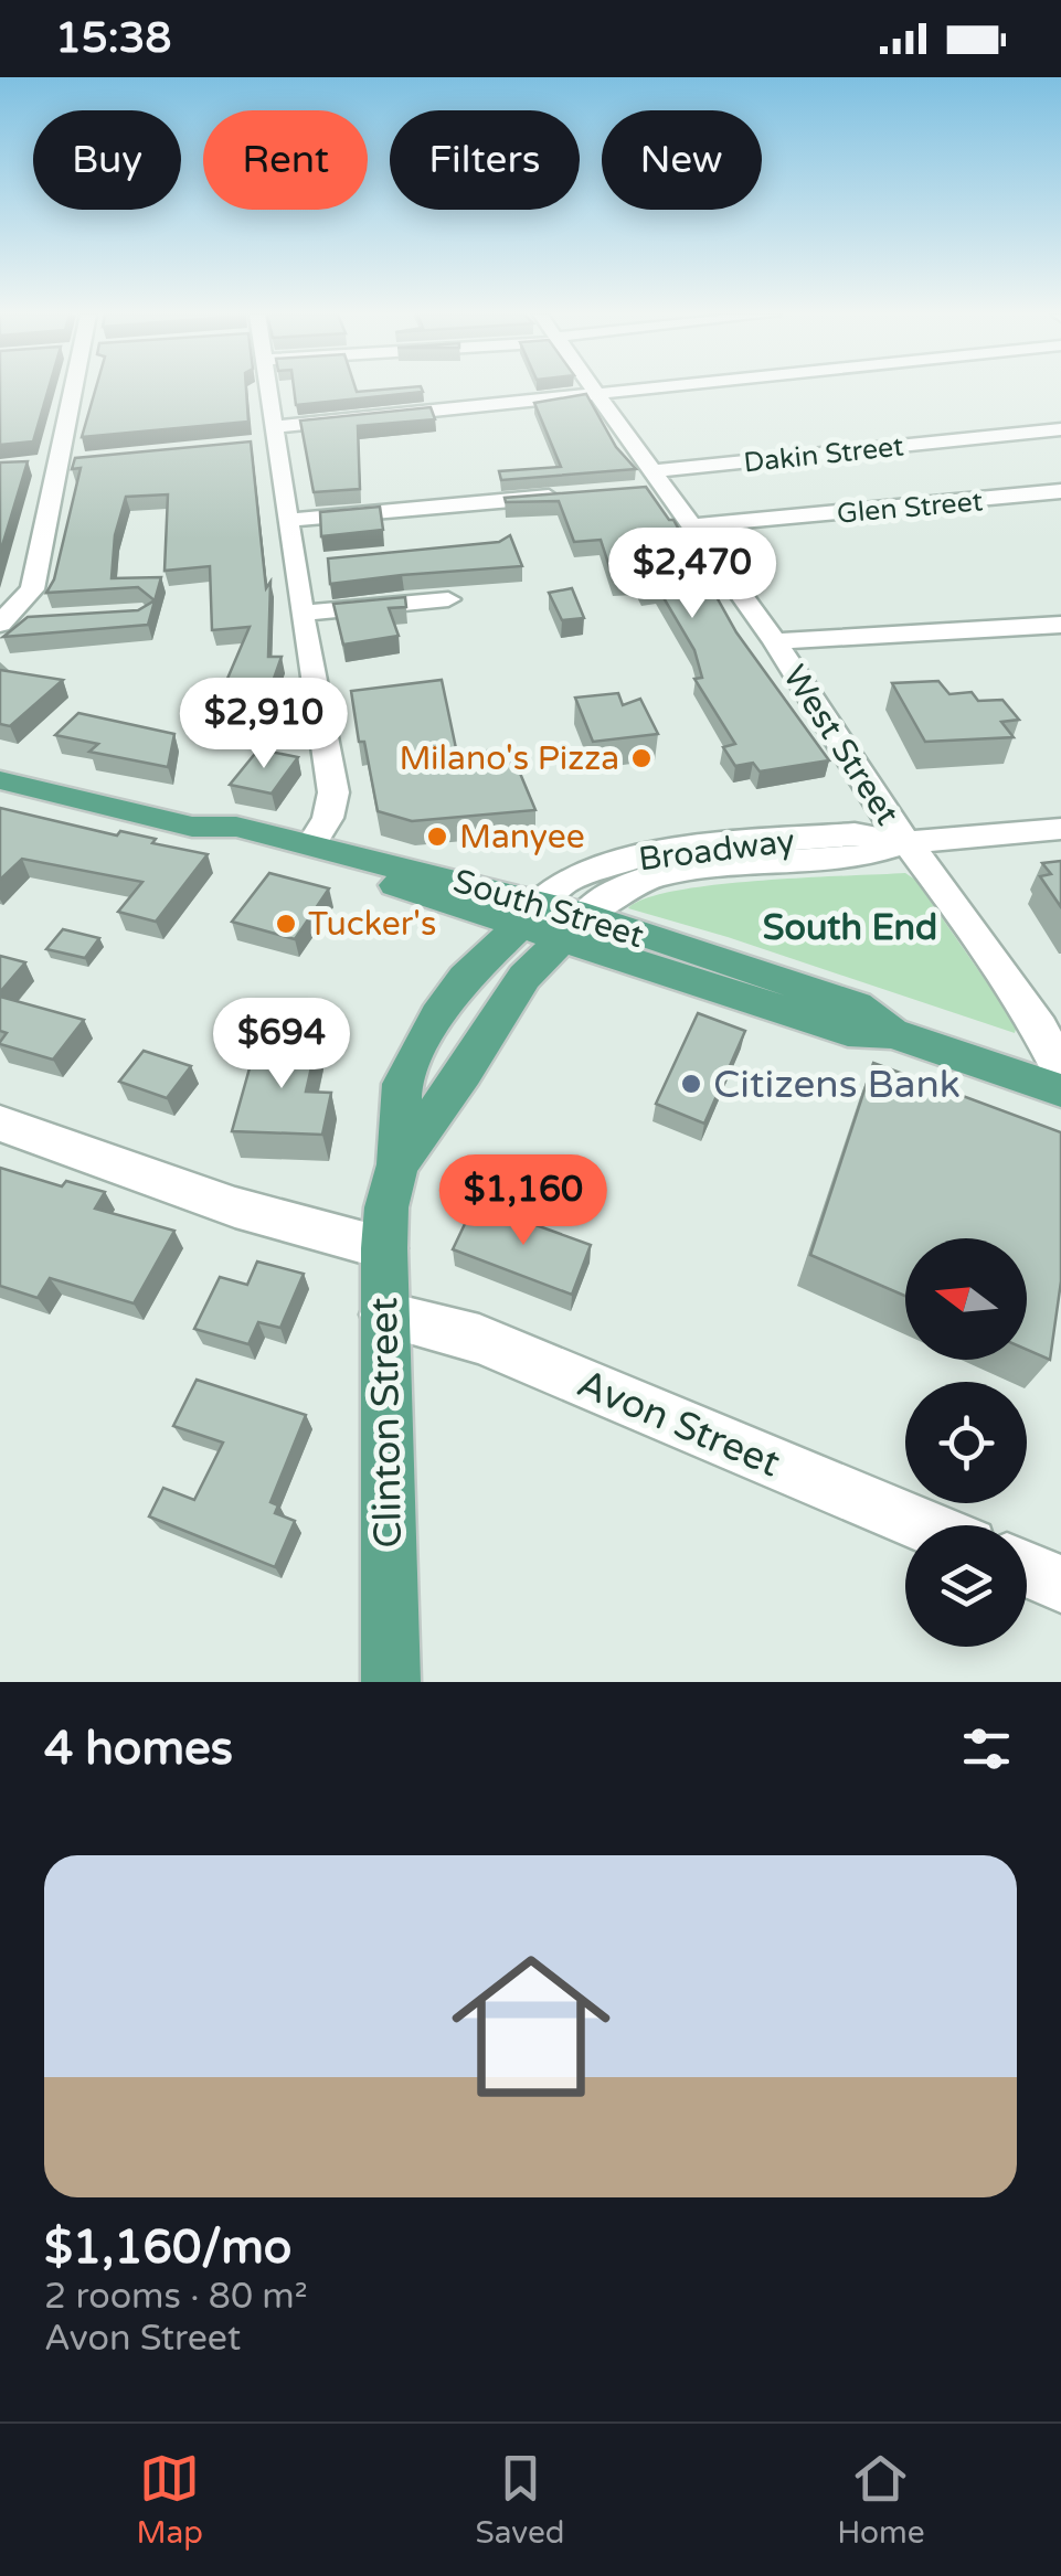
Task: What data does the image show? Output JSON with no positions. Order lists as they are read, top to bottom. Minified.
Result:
{"streets":{"main road":["South Street","Clinton Street"],"street":["Dakin Street","Glen Street","West Street","Broadway","Avon Street"]},"crossings":[["Dakin Street","West Street"],["Glen Street","West Street"],["West Street","Broadway"],["Broadway","South Street"],["Broadway","Clinton Street"],["South Street","Clinton Street"],["Clinton Street","Avon Street"]],"districts":["South End"],"places":["Milano's Pizza","Manyee","Tucker's","Citizens Bank"],"north":"left","page":{"status":"15:38","chip":["Buy","Rent","Filters","New"],"price":["$2,470","$2,910","$694","$1,160"],"heading":"4 homes","list":[{"name":"$1,160/mo","note":"2 rooms · 80 m² · Avon Street"}],"tabs":["Map","Saved","Home"]}}
